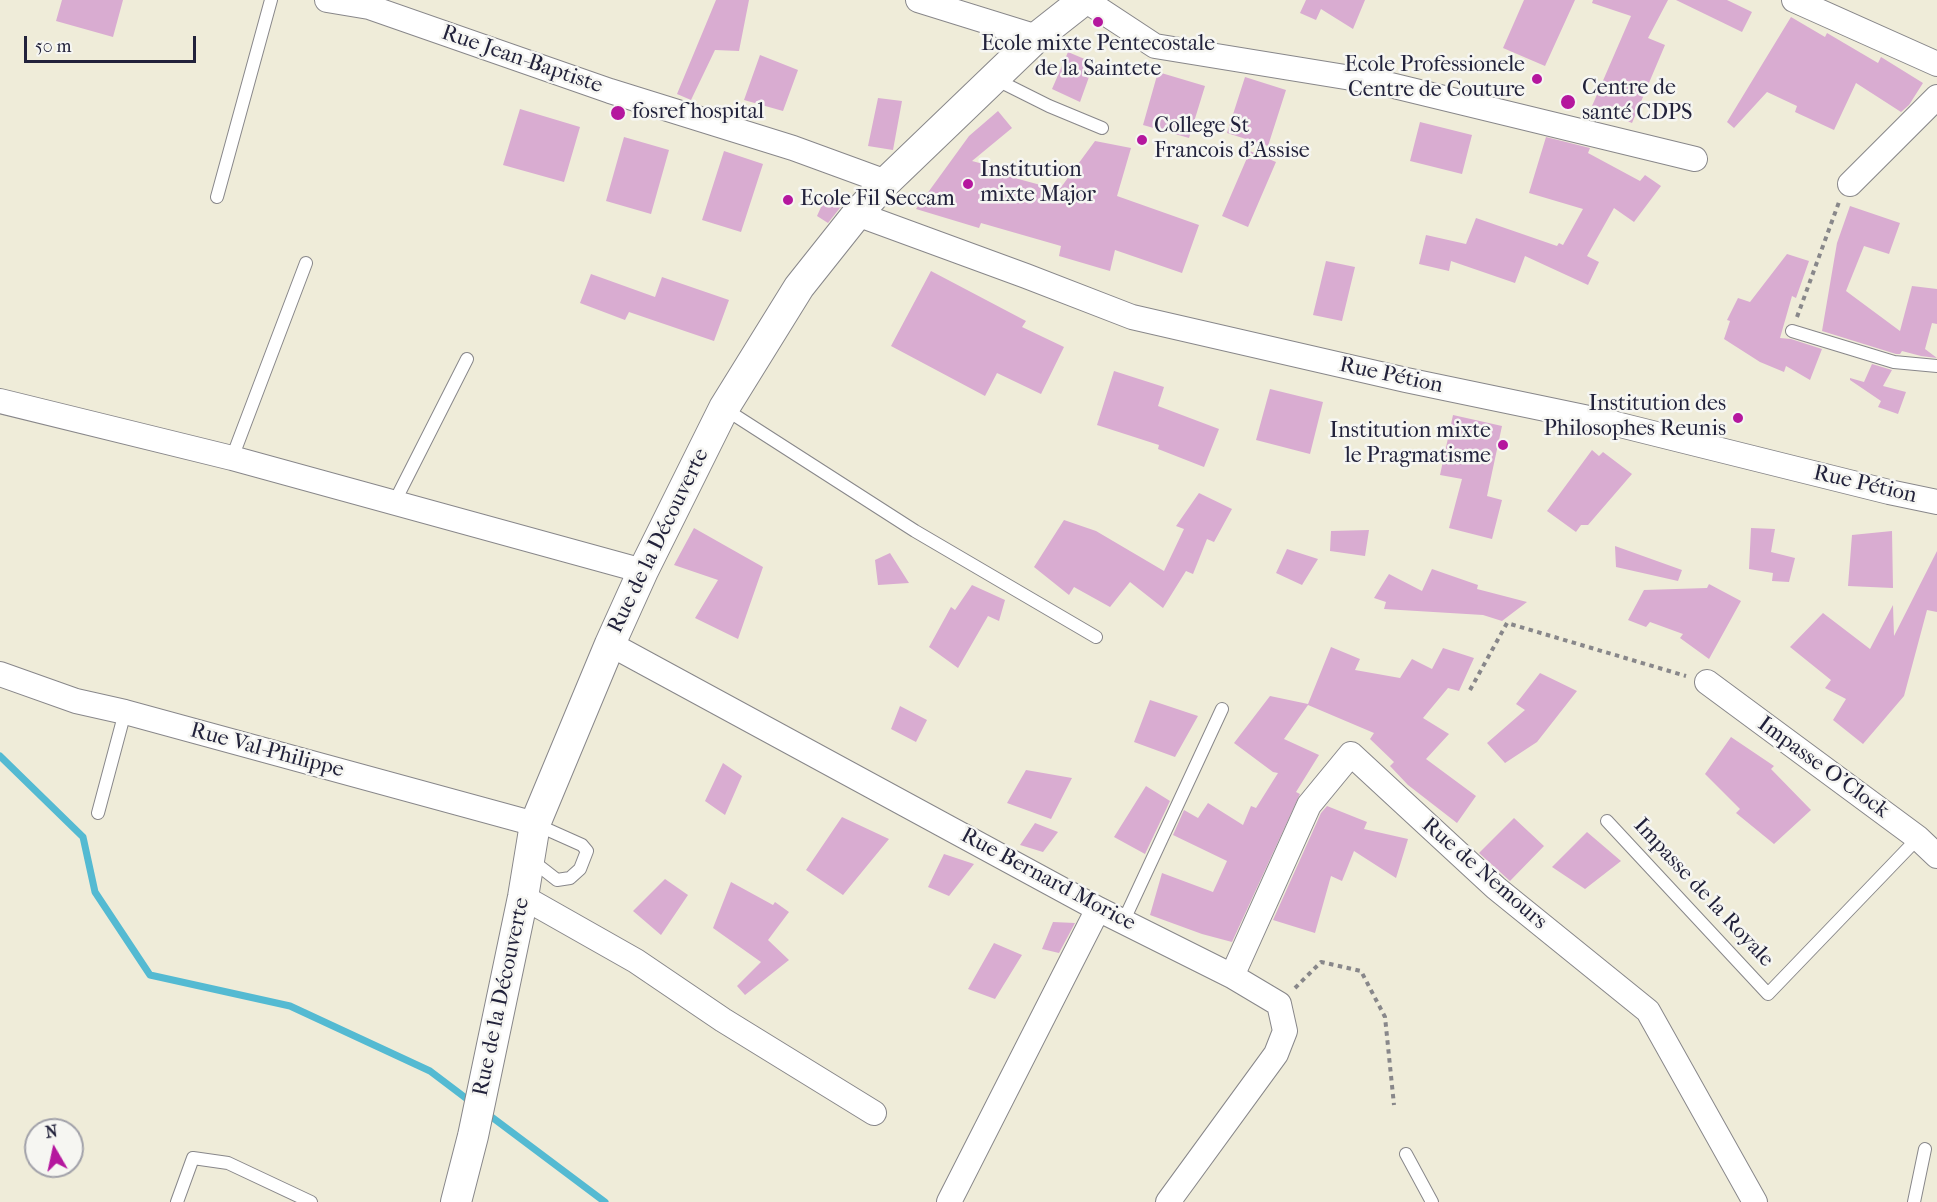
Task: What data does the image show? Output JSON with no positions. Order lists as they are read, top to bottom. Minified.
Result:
{"streets":{"street":["Rue Jean-Baptiste","Rue Pétion","Rue de la Découverte","Rue Val-Philippe","Impasse O'Clock","Rue de Nemours","Rue Bernard Morice"],"lane":["Impasse de la Royale"]},"crossings":[["Rue Jean-Baptiste","Rue de la Découverte"],["Rue Pétion","Rue de la Découverte"],["Rue de la Découverte","Rue Val-Philippe"],["Rue de la Découverte","Rue Bernard Morice"],["Impasse O'Clock","Impasse de la Royale"],["Rue de Nemours","Rue Bernard Morice"]],"places":["Ecole mixte Pentecostale de la Saintete","Ecole Professionele Centre de Couture","Centre de santé CDPS","fosref hospital","College St Francois d'Assise","Institution mixte Major","Ecole Fil Seccam","Institution des Philosophes Reunis","Institution mixte le Pragmatisme"],"scale_bar":"50 m","north":"top"}
